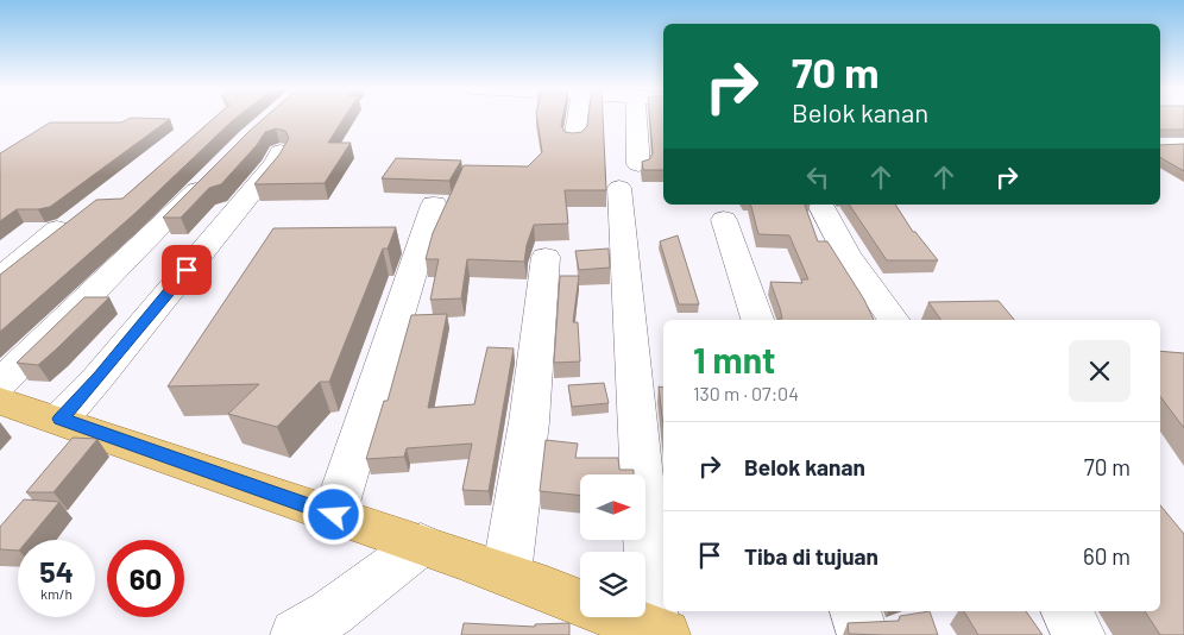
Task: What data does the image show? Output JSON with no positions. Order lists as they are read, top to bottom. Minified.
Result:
{"north":"right","page":{"turn":["70 m","Belok kanan"],"heading":["1 mnt","130 m · 07:04"],"list":[{"name":"Belok kanan","value":"70 m"},{"name":"Tiba di tujuan","value":"60 m"}],"speed":"54 km/h","limit":"60"}}
